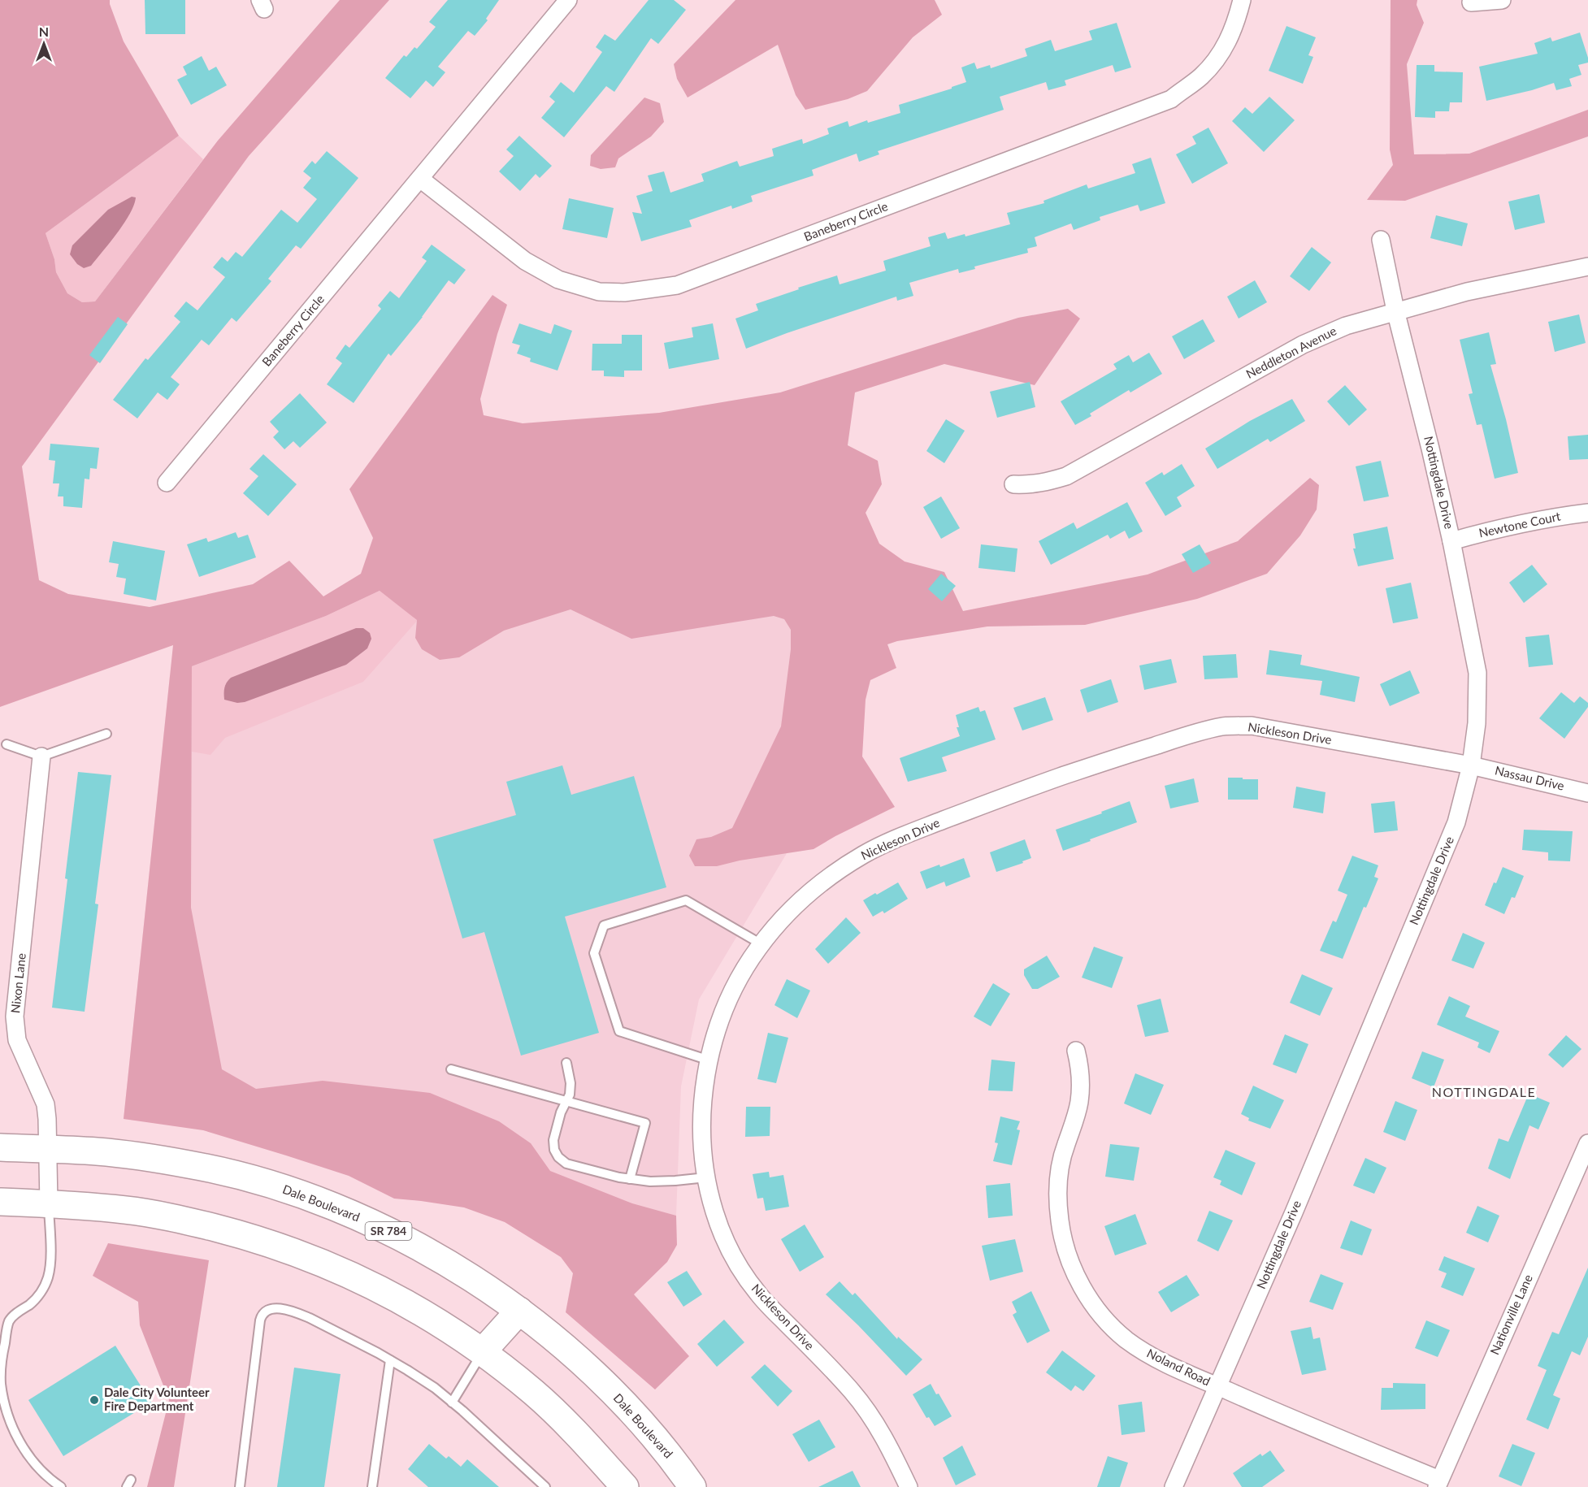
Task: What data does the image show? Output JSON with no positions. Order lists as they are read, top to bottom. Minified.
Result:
{"streets":{"main road":["Dale Boulevard","SR 784"],"street":["Baneberry Circle","Neddleton Avenue","Nottingdale Drive","Newtone Court","Nickleson Drive","Nassau Drive","Nixon Lane","Nationville Lane","Noland Road"]},"crossings":[["Neddleton Avenue","Nottingdale Drive"],["Nottingdale Drive","Newtone Court"],["Nottingdale Drive","Nickleson Drive"],["Nottingdale Drive","Nassau Drive"],["Nottingdale Drive","Noland Road"],["Nickleson Drive","Nassau Drive"],["Nixon Lane","Dale Boulevard"],["Nationville Lane","Noland Road"]],"districts":["NOTTINGDALE"],"places":["Dale City Volunteer Fire Department"],"north":"top"}
